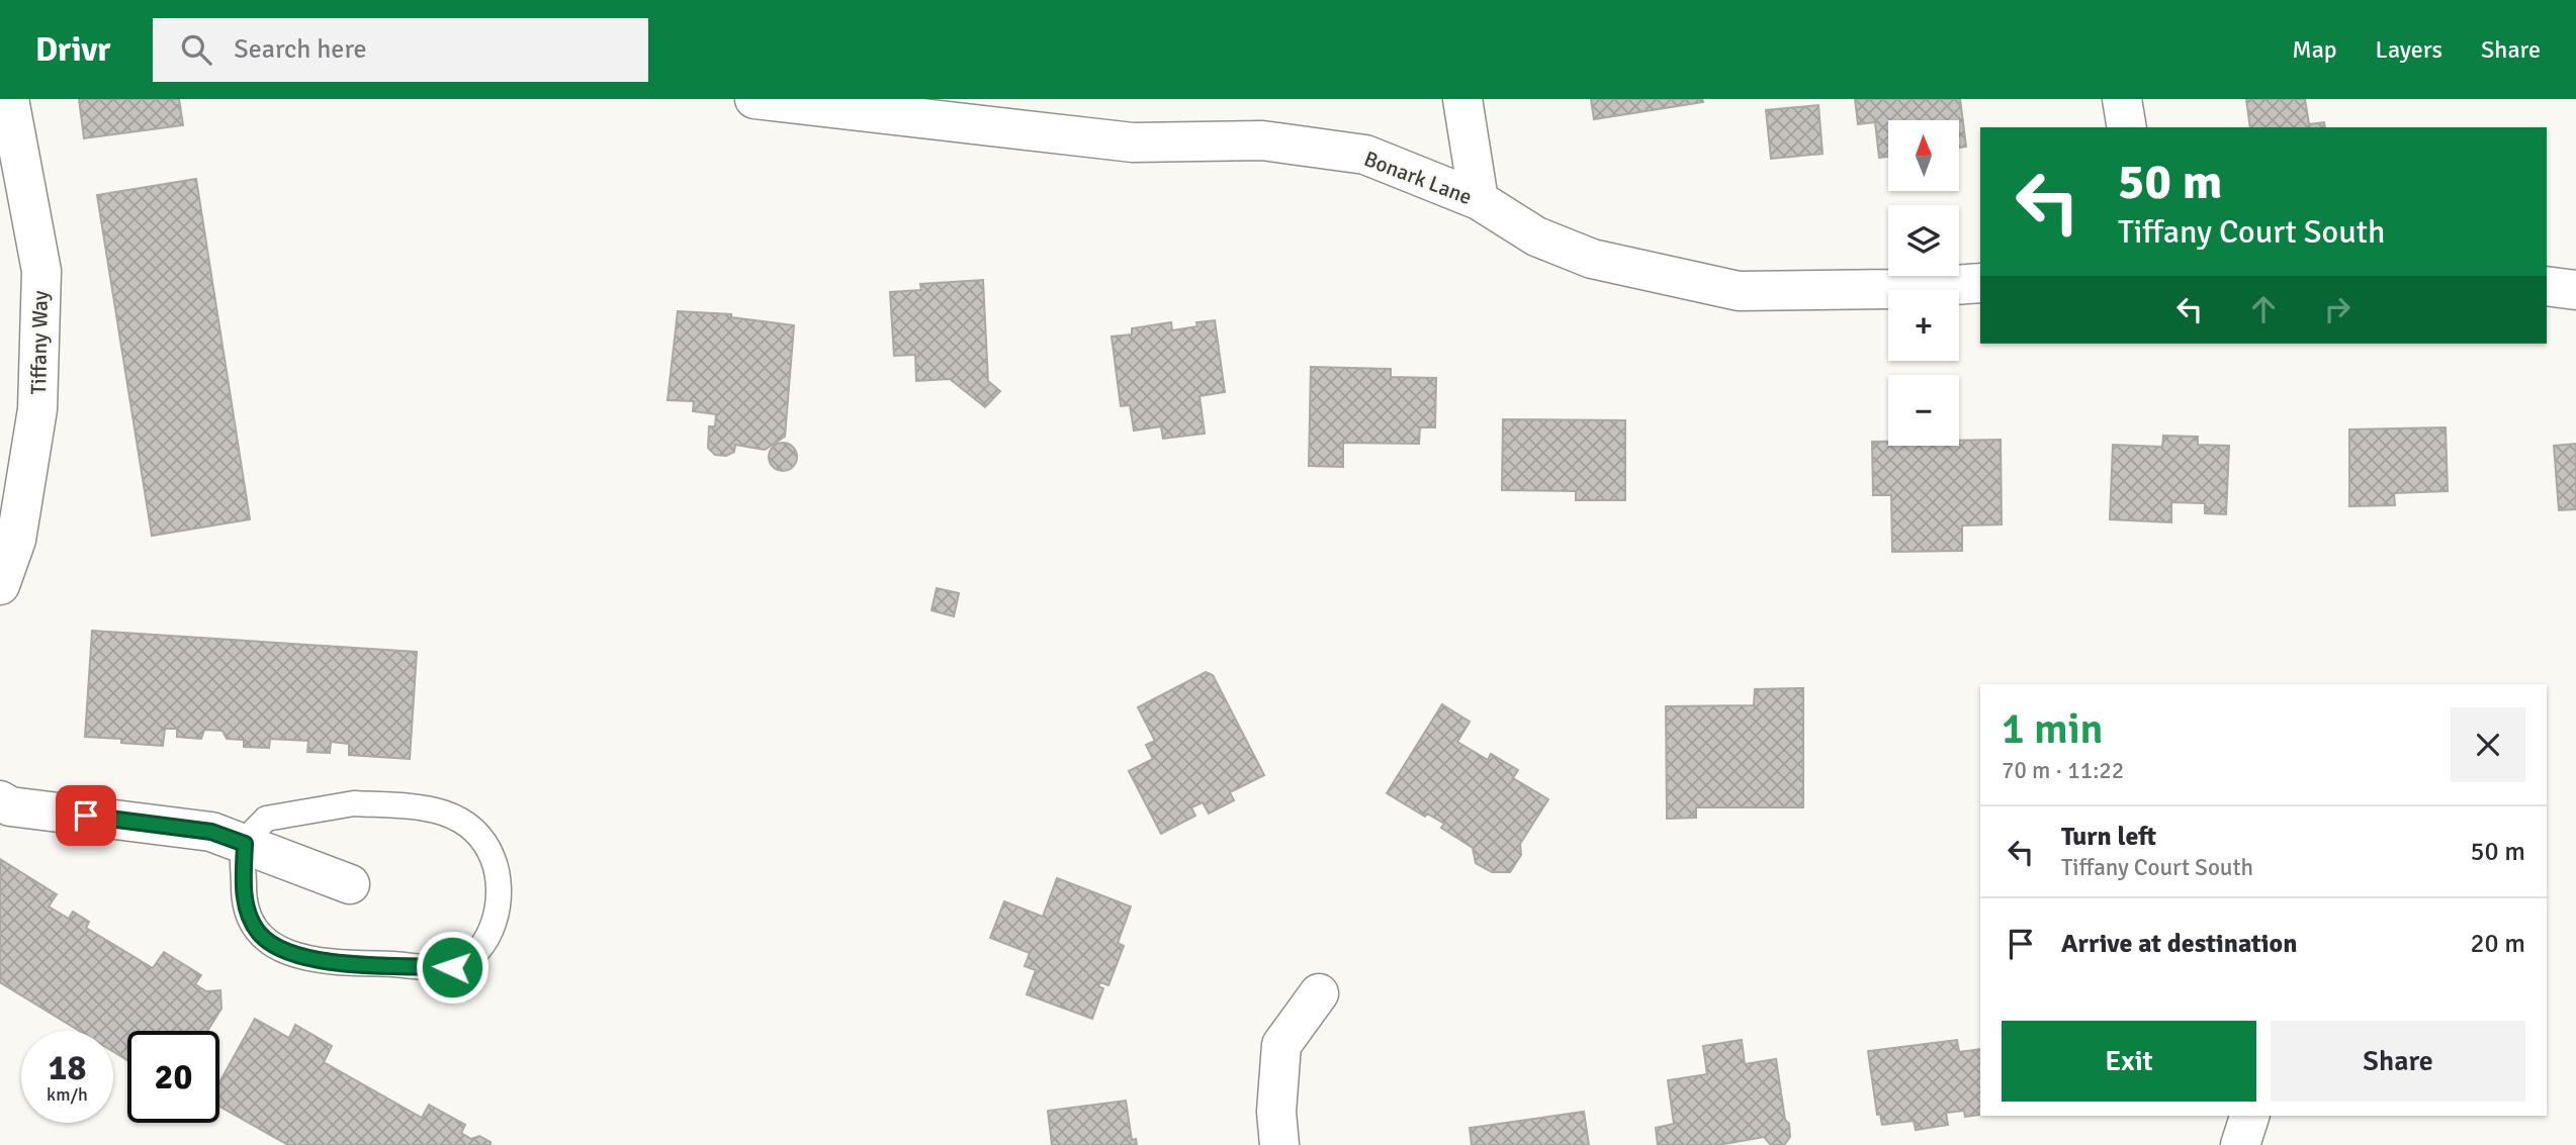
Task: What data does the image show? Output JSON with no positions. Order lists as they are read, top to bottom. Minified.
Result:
{"streets":{"street":["Bonark Lane","Tiffany Way"]},"north":"top","page":{"header":"Drivr","search":"Search here","nav":["Map","Layers","Share"],"map_buttons":["+","−"],"turn":["50 m","Tiffany Court South"],"heading":["1 min","70 m · 11:22"],"list":[{"name":"Turn left","note":"Tiffany Court South","value":"50 m"},{"name":"Arrive at destination","value":"20 m"}],"buttons":["Exit","Share"],"speed":"18 km/h","limit":"20"}}
